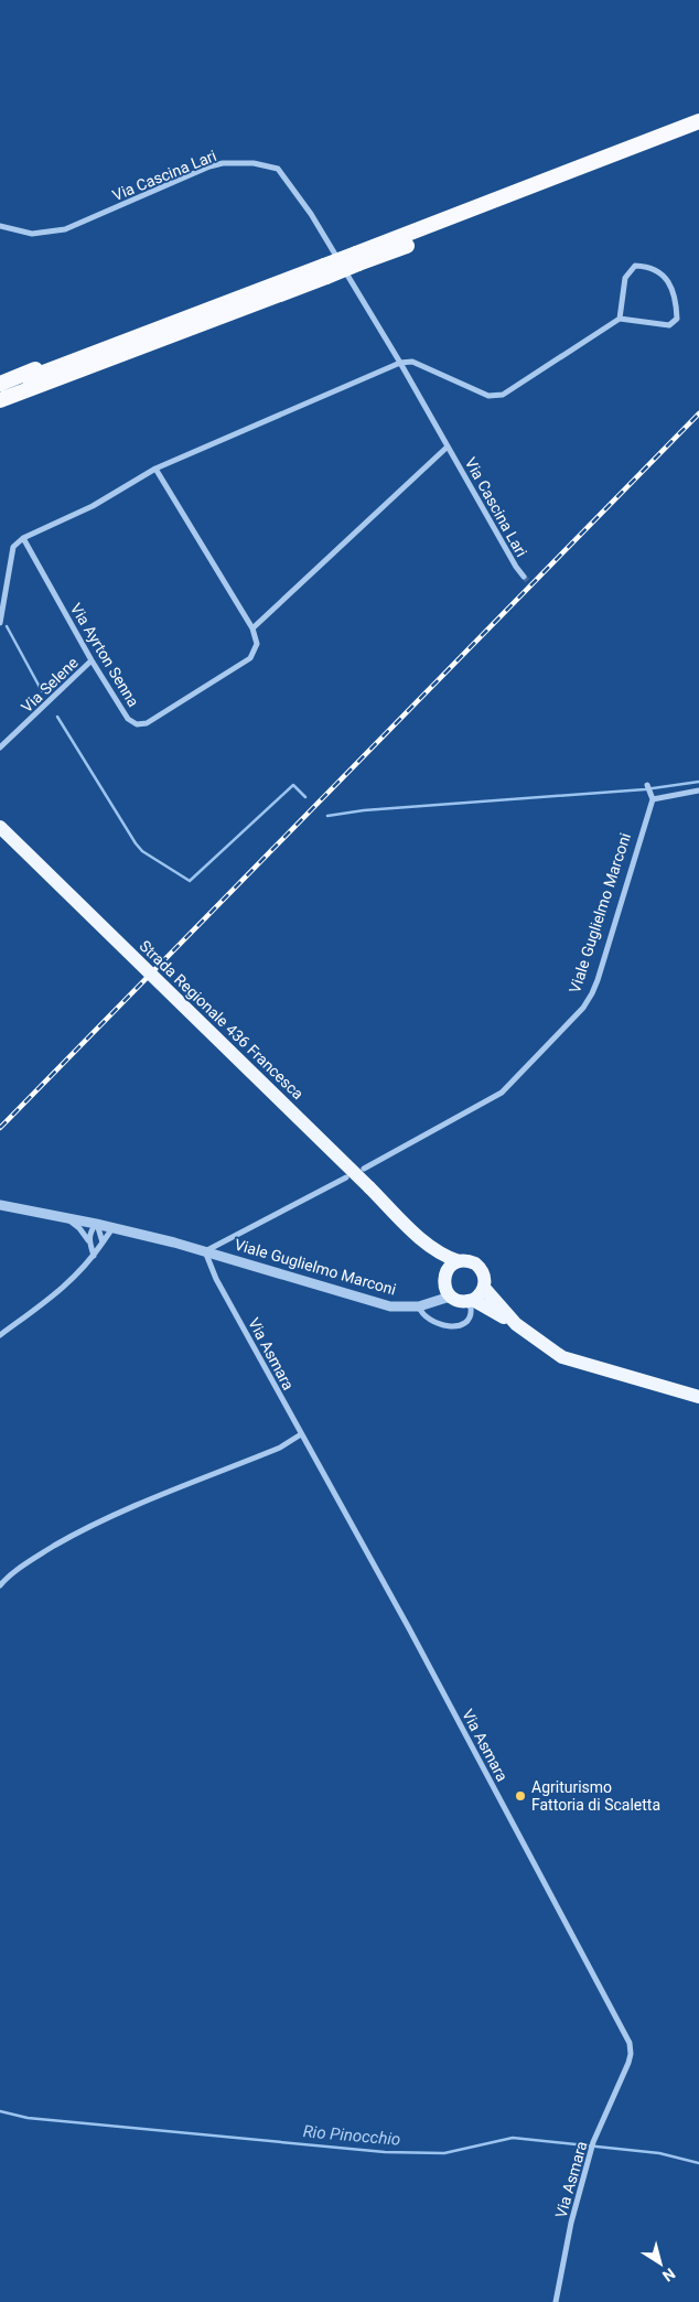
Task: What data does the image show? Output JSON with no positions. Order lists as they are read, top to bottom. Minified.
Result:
{"streets":{"main road":["Strada Regionale 436 Francesca"],"street":["Via Cascina Lari","Via Ayrton Senna","Via Selene","Viale Guglielmo Marconi","Via Asmara"]},"crossings":[["Via Ayrton Senna","Via Selene"],["Viale Guglielmo Marconi","Strada Regionale 436 Francesca"],["Viale Guglielmo Marconi","Via Asmara"]],"water":["Rio Pinocchio"],"places":["Agriturismo Fattoria di Scaletta"],"north":"bottom right"}
